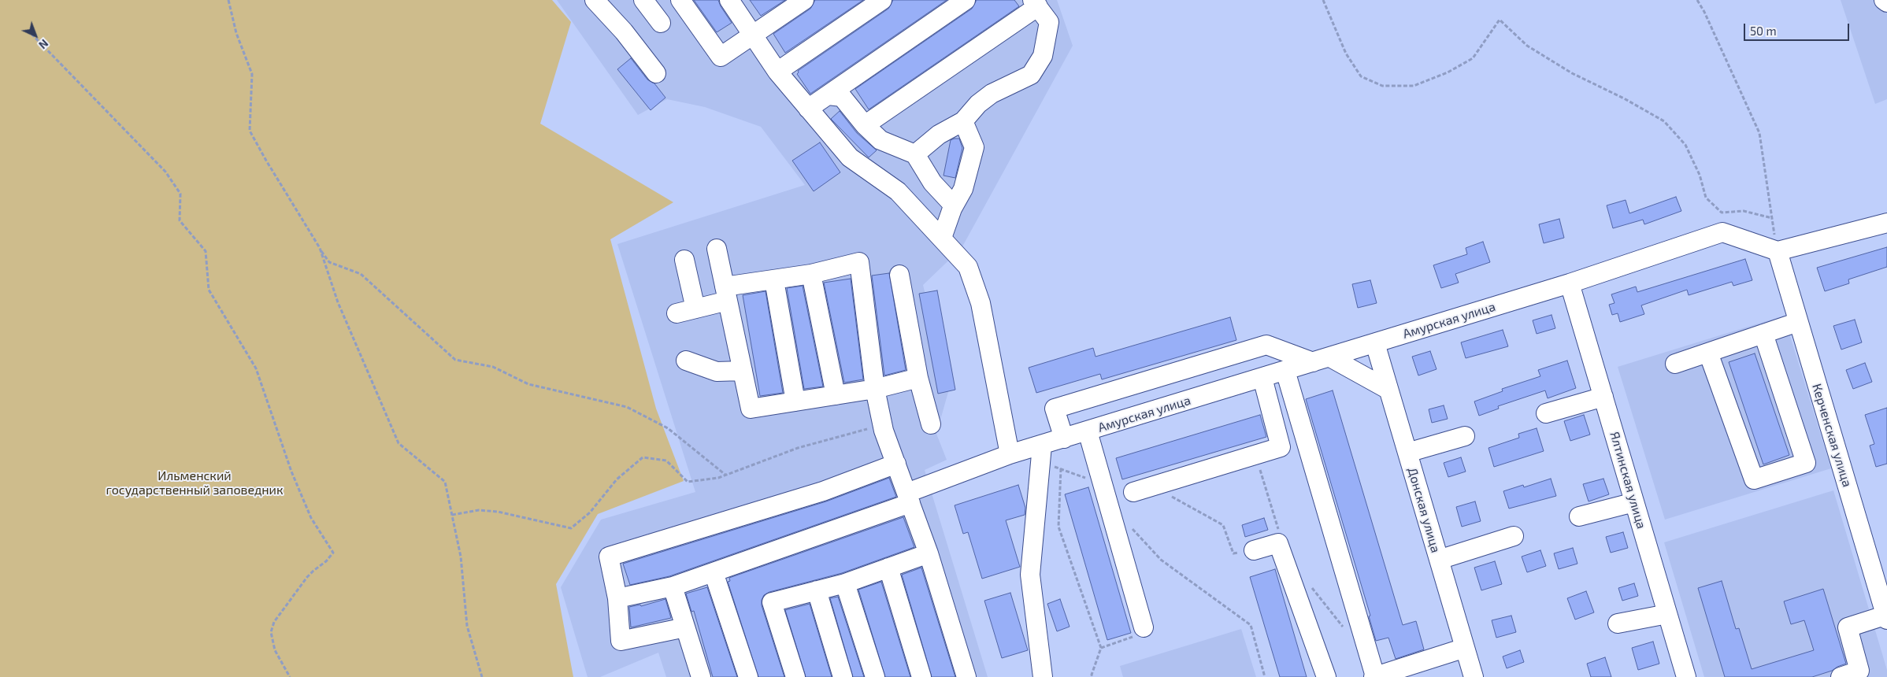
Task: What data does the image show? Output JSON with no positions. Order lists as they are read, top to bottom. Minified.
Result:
{"streets":{"street":["Амурская улица","Керченская улица","Ялтинская улица","Донская улица"]},"crossings":[["Амурская улица","Керченская улица"],["Амурская улица","Ялтинская улица"],["Амурская улица","Донская улица"]],"parks":["Ильменский государственный заповедник"],"scale_bar":"50 m","north":"bottom right"}
